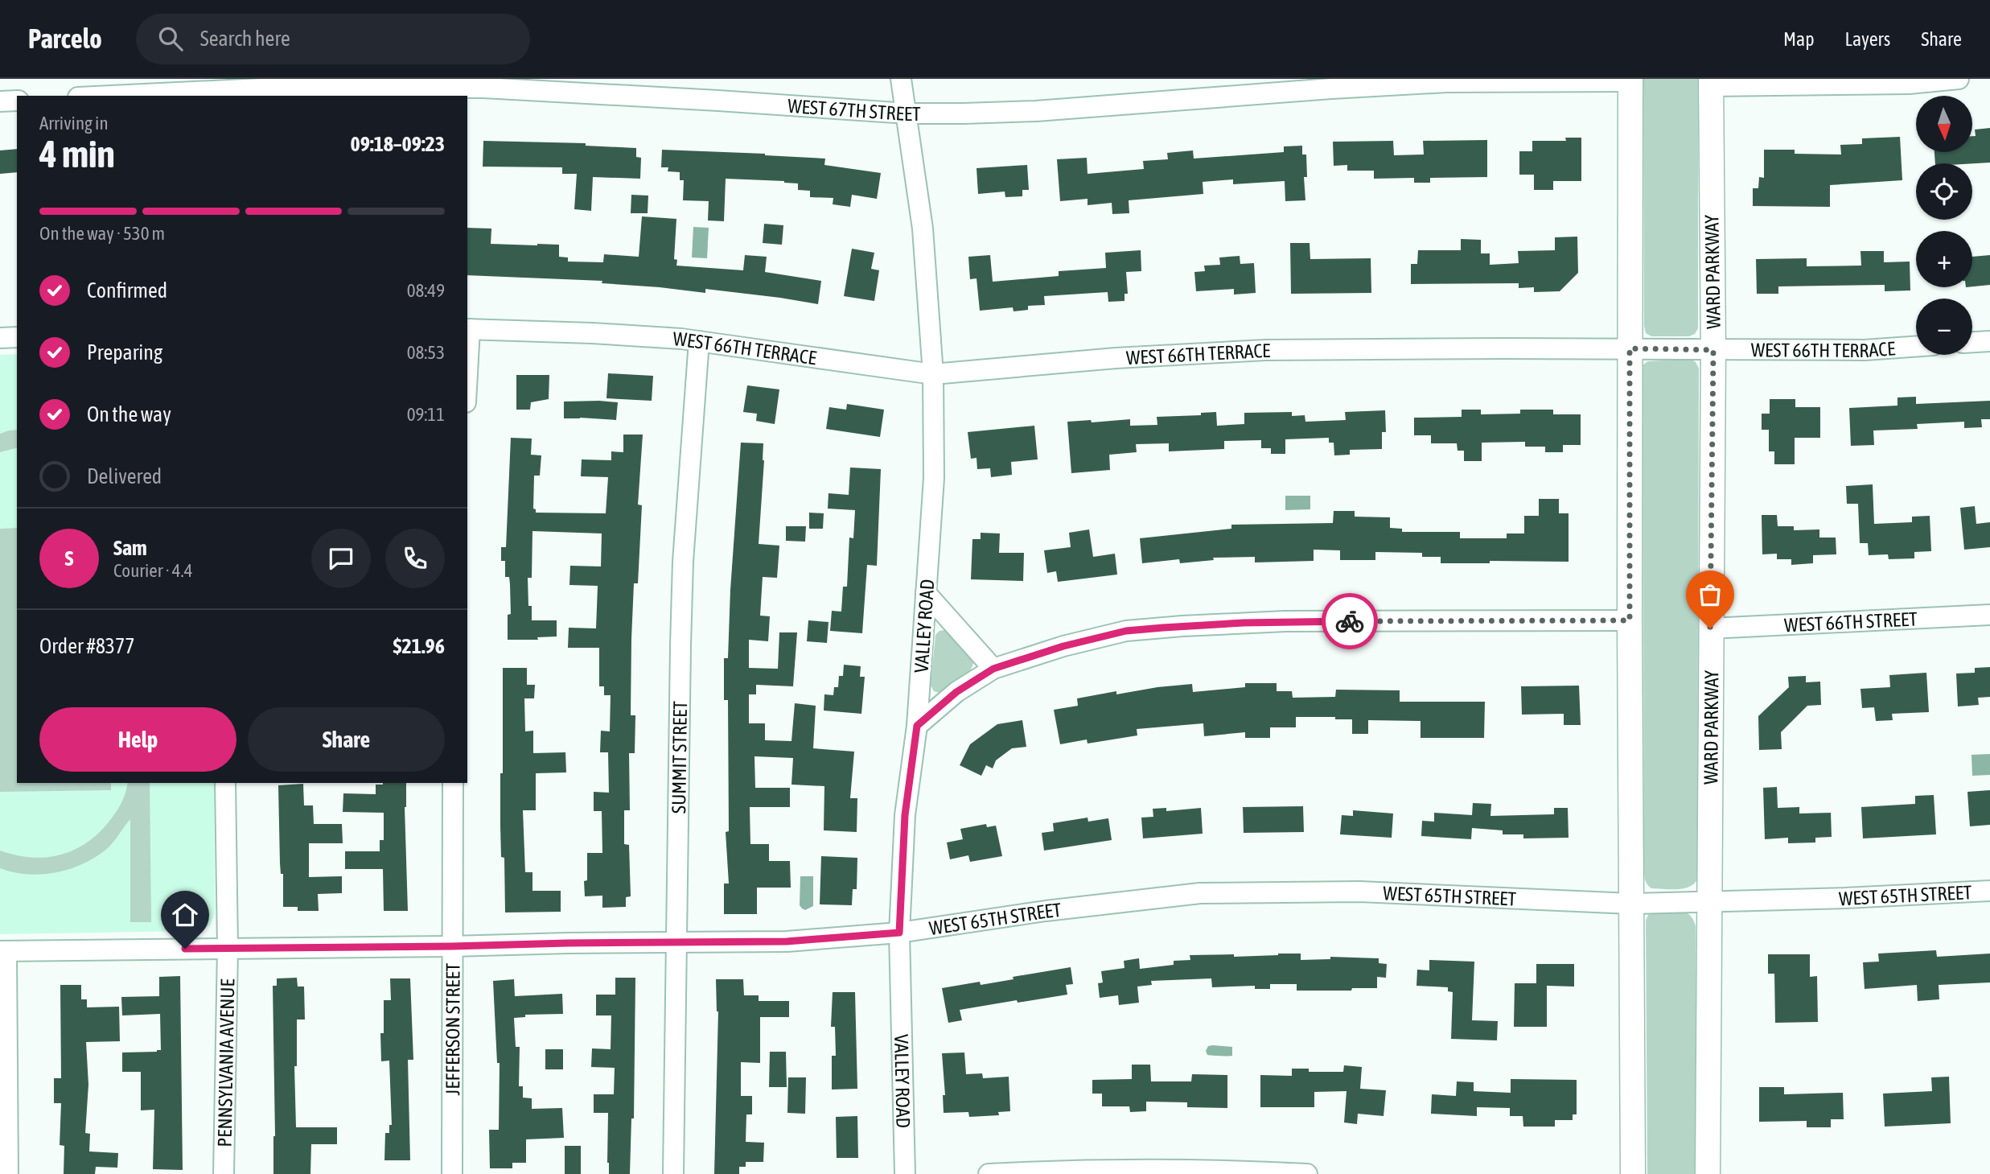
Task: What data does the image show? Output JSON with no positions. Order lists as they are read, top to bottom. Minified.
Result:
{"streets":{"main road":["WARD PARKWAY"],"street":["WEST 67TH STREET","WEST 66TH TERRACE","WEST 66TH STREET","VALLEY ROAD","SUMMIT STREET","WEST 65TH STREET","JEFFERSON STREET","PENNSYLVANIA AVENUE"]},"crossings":[["WEST 67TH STREET","VALLEY ROAD"],["WARD PARKWAY","WEST 66TH TERRACE"],["WARD PARKWAY","WEST 66TH STREET"],["WARD PARKWAY","WEST 65TH STREET"],["WEST 66TH TERRACE","VALLEY ROAD"],["WEST 66TH TERRACE","SUMMIT STREET"],["VALLEY ROAD","WEST 65TH STREET"],["SUMMIT STREET","WEST 65TH STREET"],["WEST 65TH STREET","JEFFERSON STREET"],["WEST 65TH STREET","PENNSYLVANIA AVENUE"]],"north":"bottom","page":{"header":"Parcelo","search":"Search here","nav":["Map","Layers","Share"],"map_buttons":["+","−"],"heading":["4 min","Arriving in","09:18–09:23"],"panel":["Sam","Courier · 4.4","Order #8377","$21.96"],"bar":"On the way · 530 m","list":[["Confirmed","08:49"],["Preparing","08:53"],["On the way","09:11"],"Delivered"],"round":"S","buttons":["Help","Share"]}}
